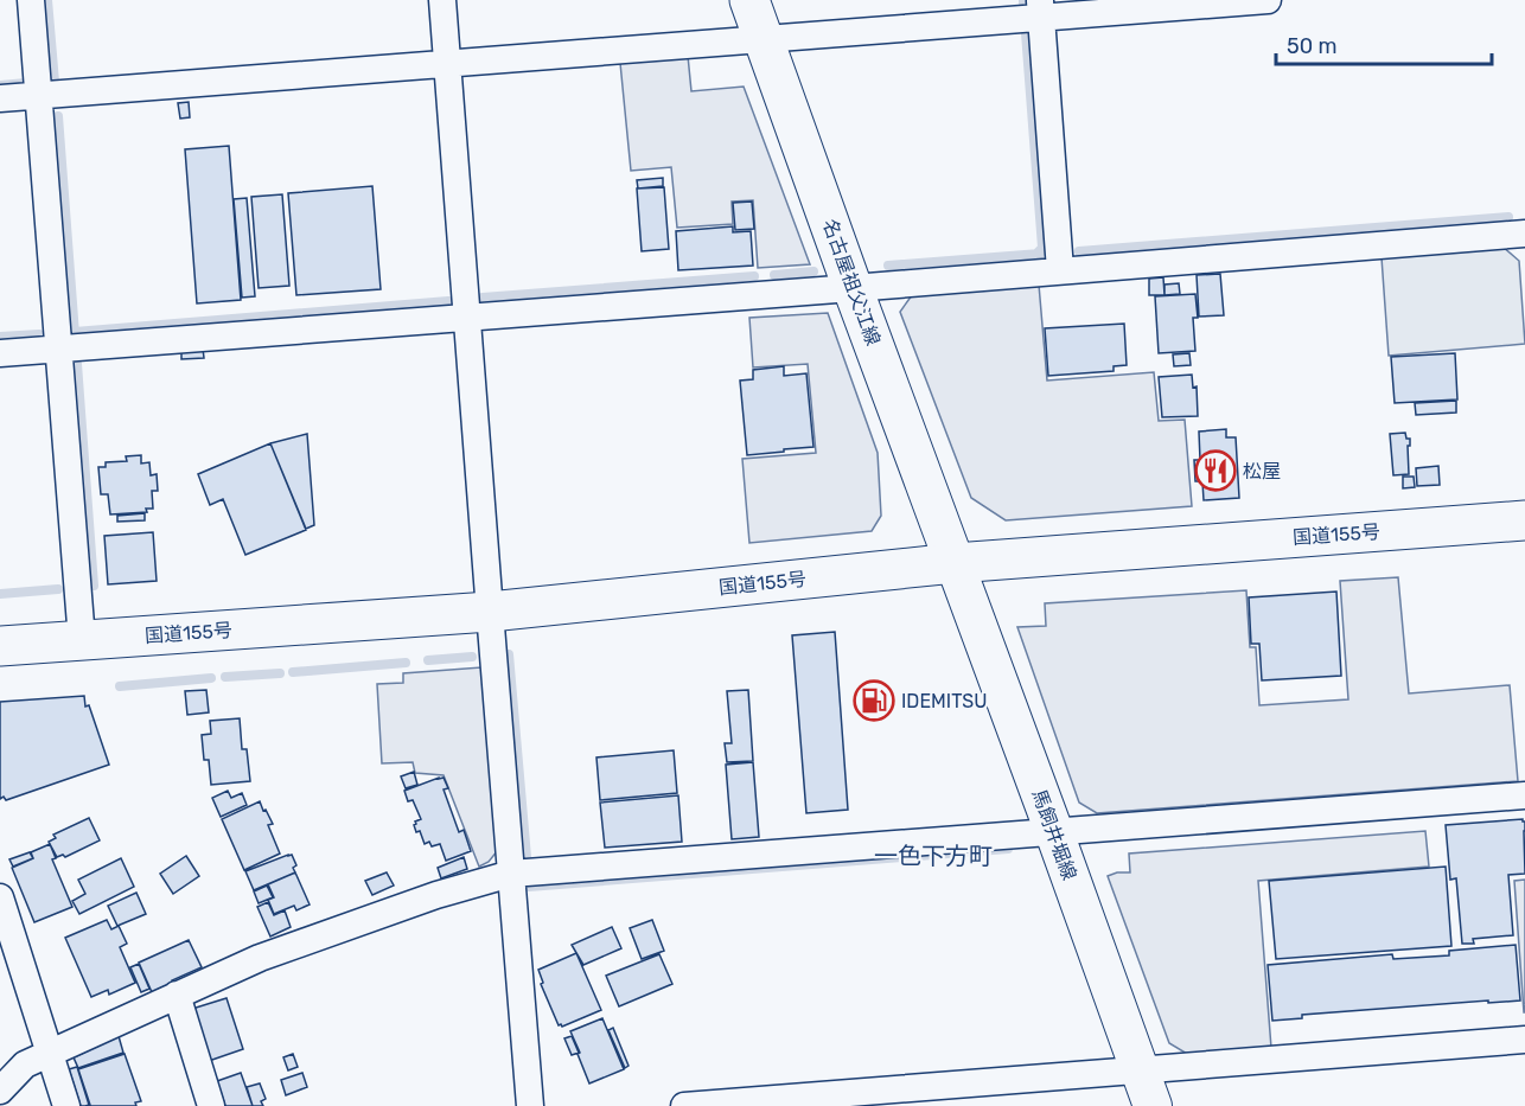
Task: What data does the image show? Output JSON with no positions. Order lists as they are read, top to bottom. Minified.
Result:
{"streets":{"main road":["名古屋祖父江線","国道155号","馬飼井堀線"]},"crossings":[["名古屋祖父江線","国道155号"],["名古屋祖父江線","馬飼井堀線"],["国道155号","馬飼井堀線"]],"districts":["一色下方町"],"places":{"restaurant":["松屋"],"fuel station":["IDEMITSU"]},"scale_bar":"50 m"}
